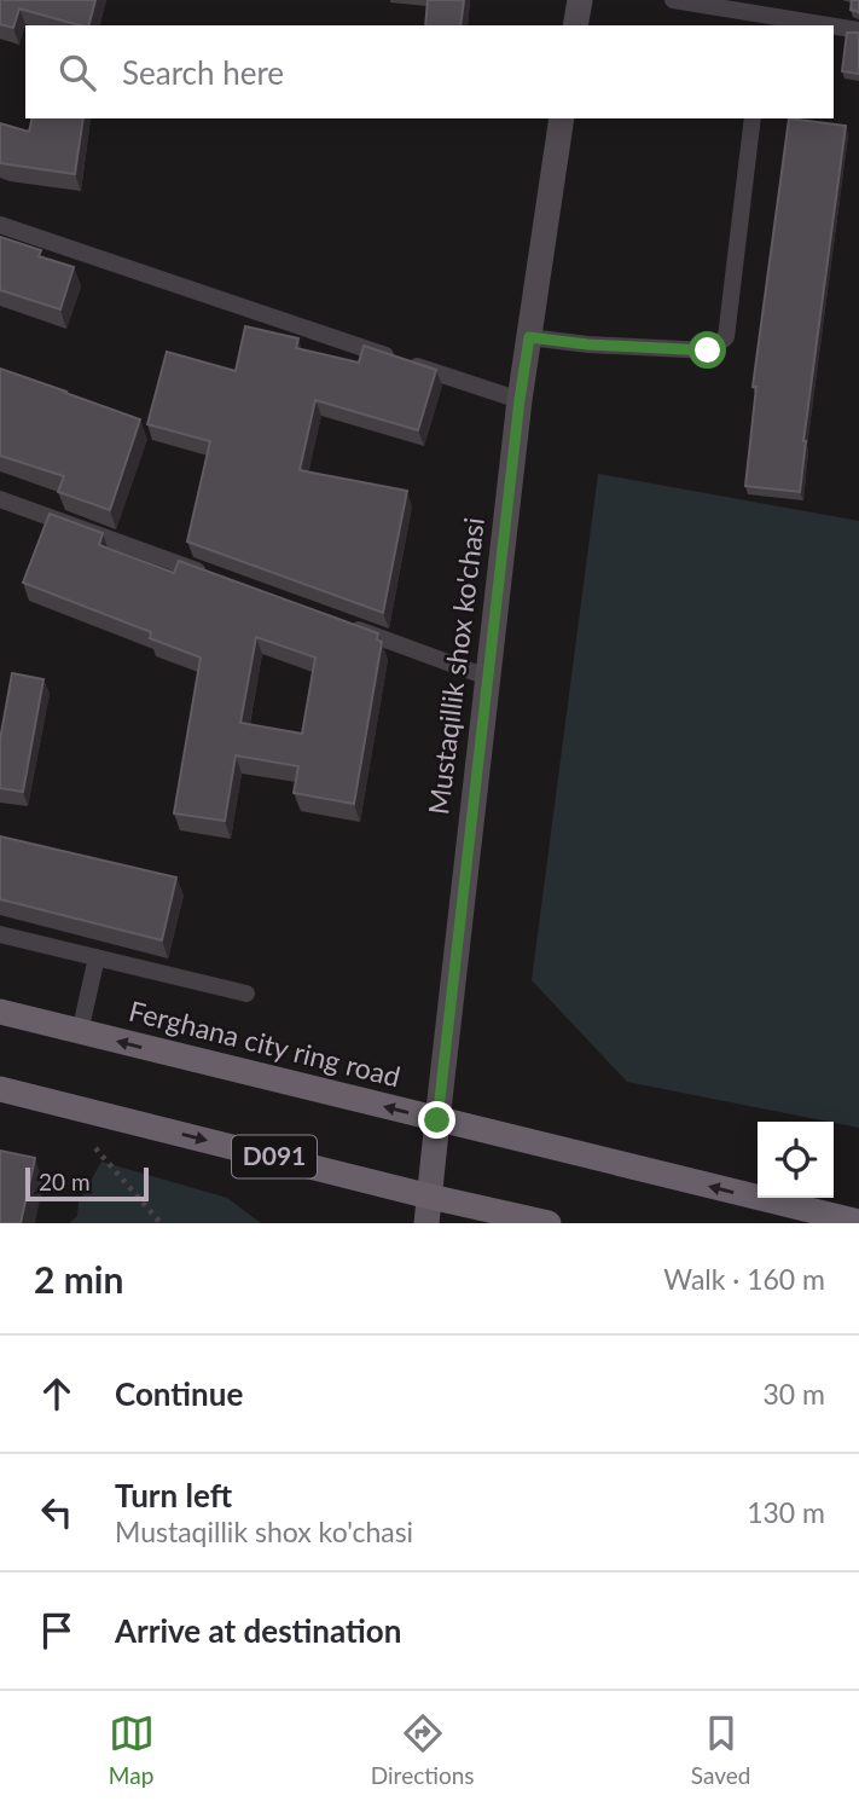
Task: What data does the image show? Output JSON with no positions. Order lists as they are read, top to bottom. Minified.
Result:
{"streets":{"highway":["Ferghana city ring road","D091"],"main road":["Mustaqillik shox ko'chasi"]},"crossings":[["Mustaqillik shox ko'chasi","Ferghana city ring road"],["Mustaqillik shox ko'chasi","D091"]],"scale_bar":"20 m","page":{"search":"Search here","scale":"20 m","heading":["2 min","Walk · 160 m"],"list":[["Continue","30 m"],["Turn left","Mustaqillik shox ko'chasi","130 m"],"Arrive at destination"],"nav":["Map","Directions","Saved"]}}
